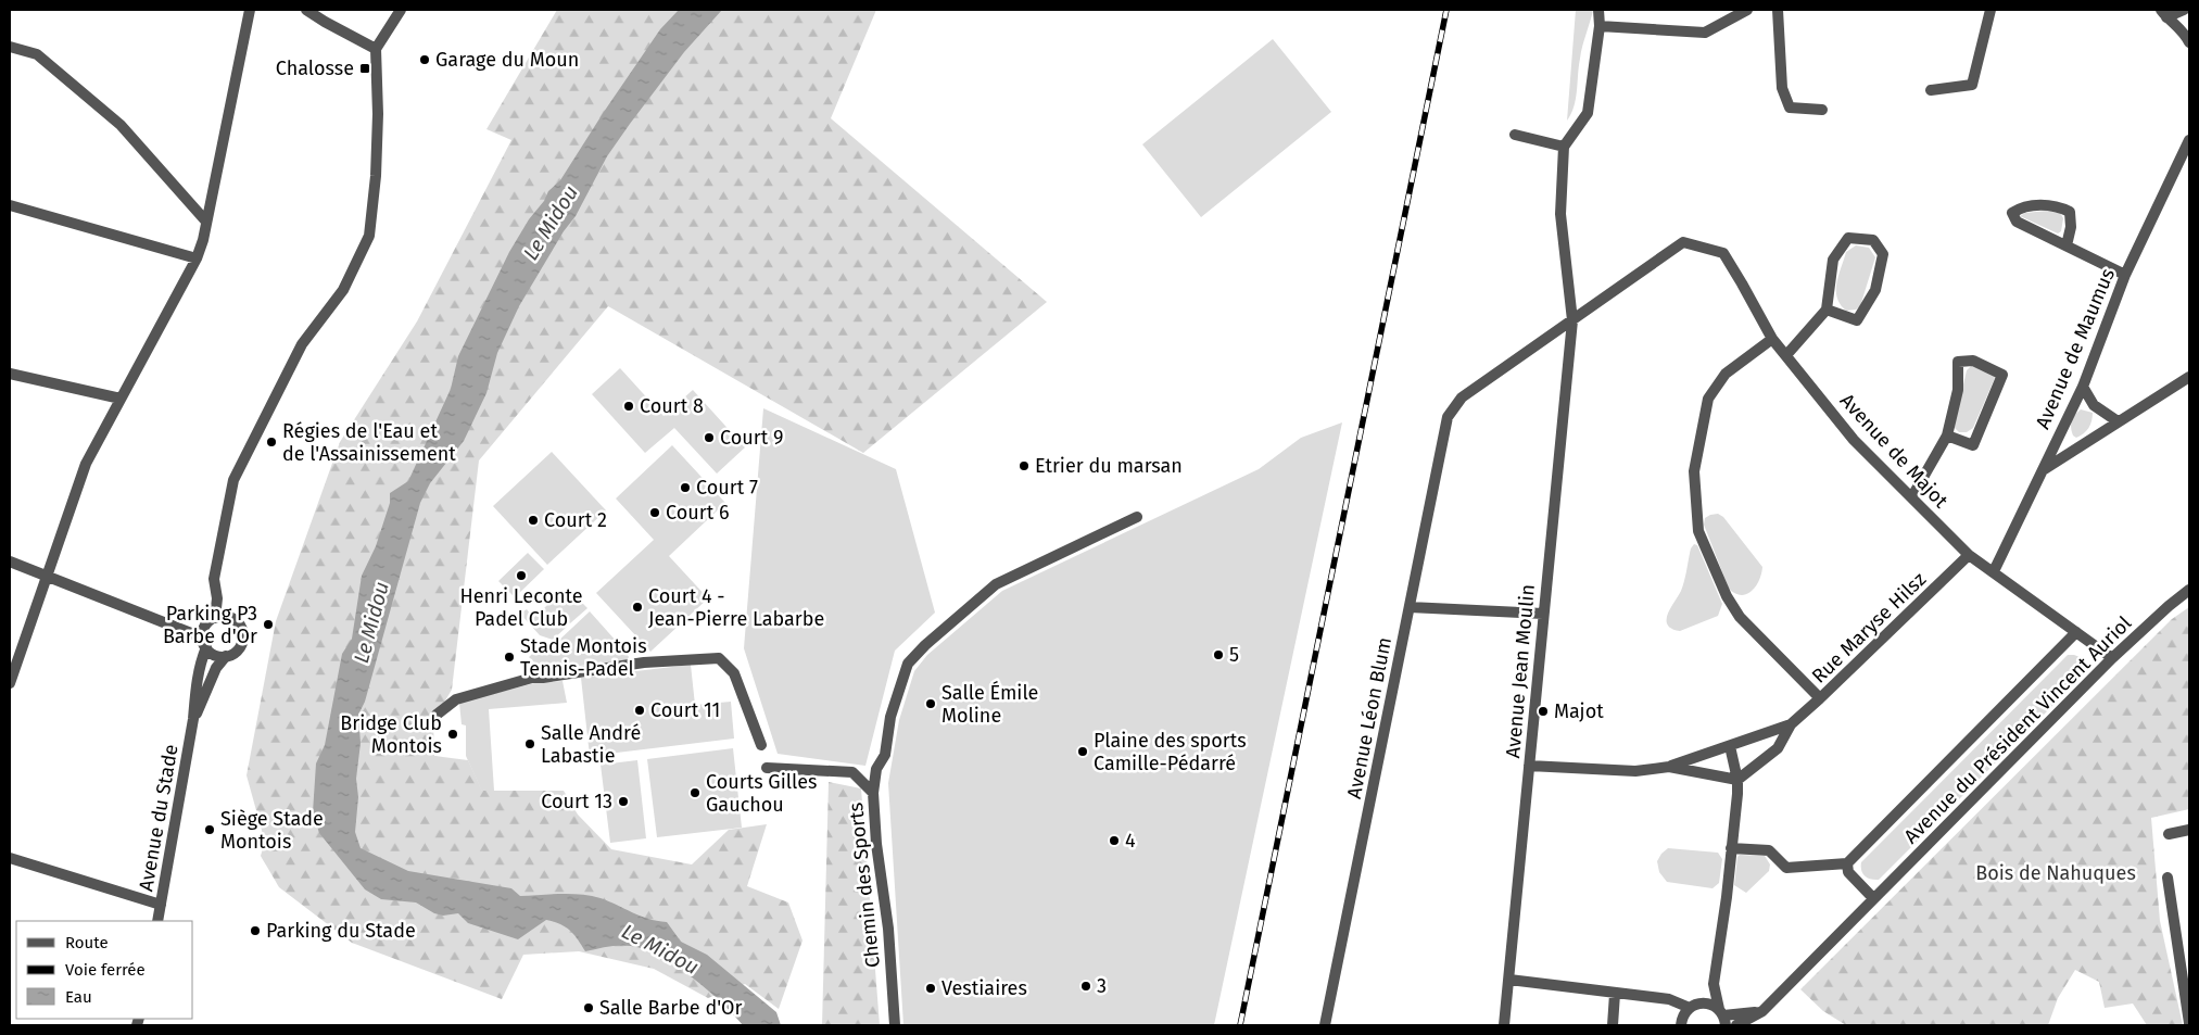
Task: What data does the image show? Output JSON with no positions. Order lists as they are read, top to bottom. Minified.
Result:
{"streets":{"street":["Avenue de Maumus","Avenue de Majot","Rue Maryse Hilsz","Avenue Jean Moulin","Avenue Léon Blum","Avenue du Président Vincent Auriol","Avenue du Stade","Chemin des Sports"]},"crossings":[["Avenue de Maumus","Avenue de Majot"],["Avenue de Majot","Rue Maryse Hilsz"],["Avenue de Majot","Avenue Jean Moulin"],["Avenue de Majot","Avenue Léon Blum"],["Avenue de Majot","Avenue du Président Vincent Auriol"],["Rue Maryse Hilsz","Avenue Jean Moulin"],["Avenue Jean Moulin","Avenue Léon Blum"]],"water":["Le Midou"],"parks":["Bois de Nahuques"],"places":{"other":["Garage du Moun","Court 8","Court 9","Régies de l'Eau et de l'Assainissement","Etrier du marsan","Court 7","Court 6","Court 2","Henri Leconte Padel Club","Court 4 - Jean-Pierre Labarbe","Parking P3 Barbe d'Or","5","Stade Montois Tennis-Padel","Salle Émile Moline","Court 11","Majot","Bridge Club Montois","Salle André Labastie","Plaine des sports Camille-Pédarré","Courts Gilles Gauchou","Court 13","Siège Stade Montois","4","Parking du Stade","3","Vestiaires","Salle Barbe d'Or"],"transit":["Chalosse"]},"legend":["Route","Voie ferrée","Eau"]}
